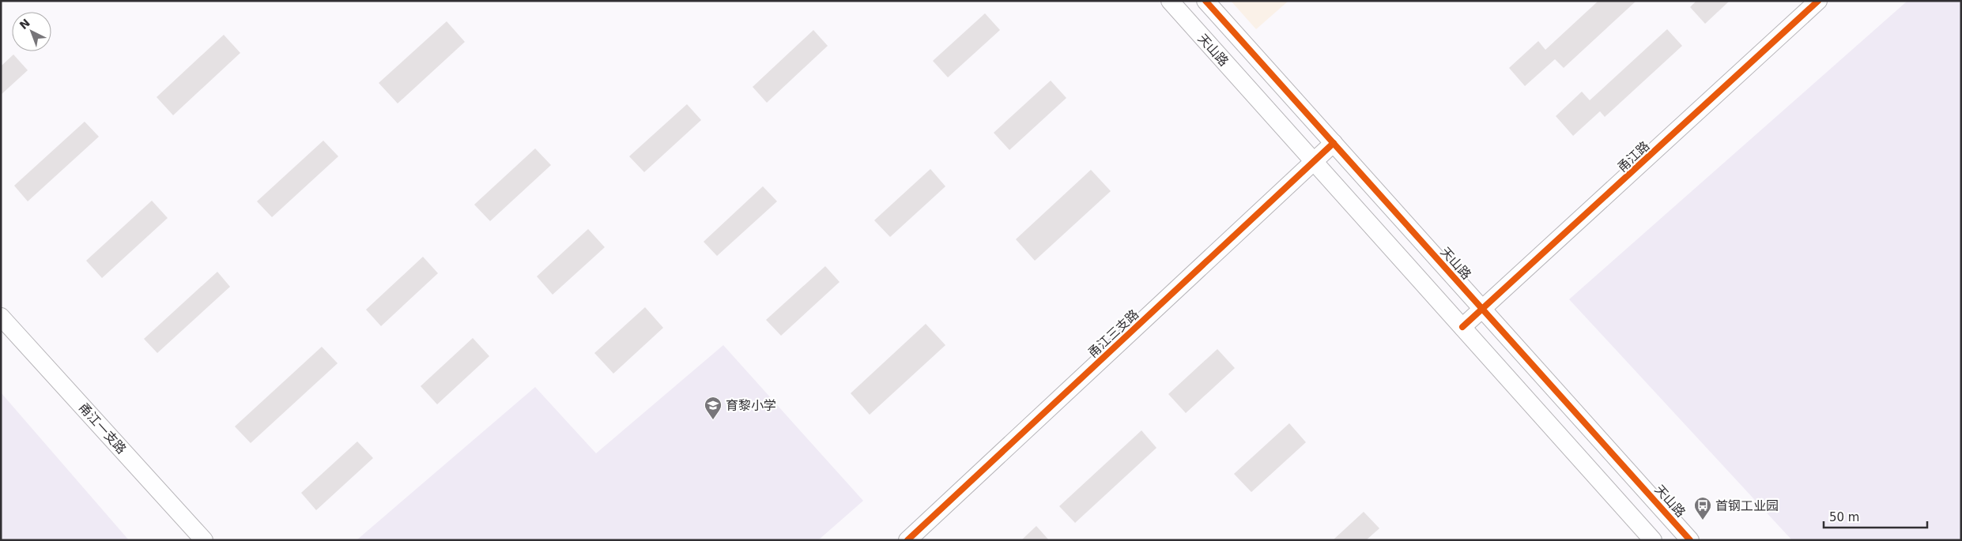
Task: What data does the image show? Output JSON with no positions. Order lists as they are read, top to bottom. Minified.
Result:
{"streets":{"street":["天山路","甬江路","甬江三支路","甬江一支路"]},"crossings":[["天山路","甬江路"],["天山路","甬江三支路"]],"places":{"school or university":["育黎小学"],"bus stop":["首钢工业园"]},"scale_bar":"50 m","north":"top left"}
